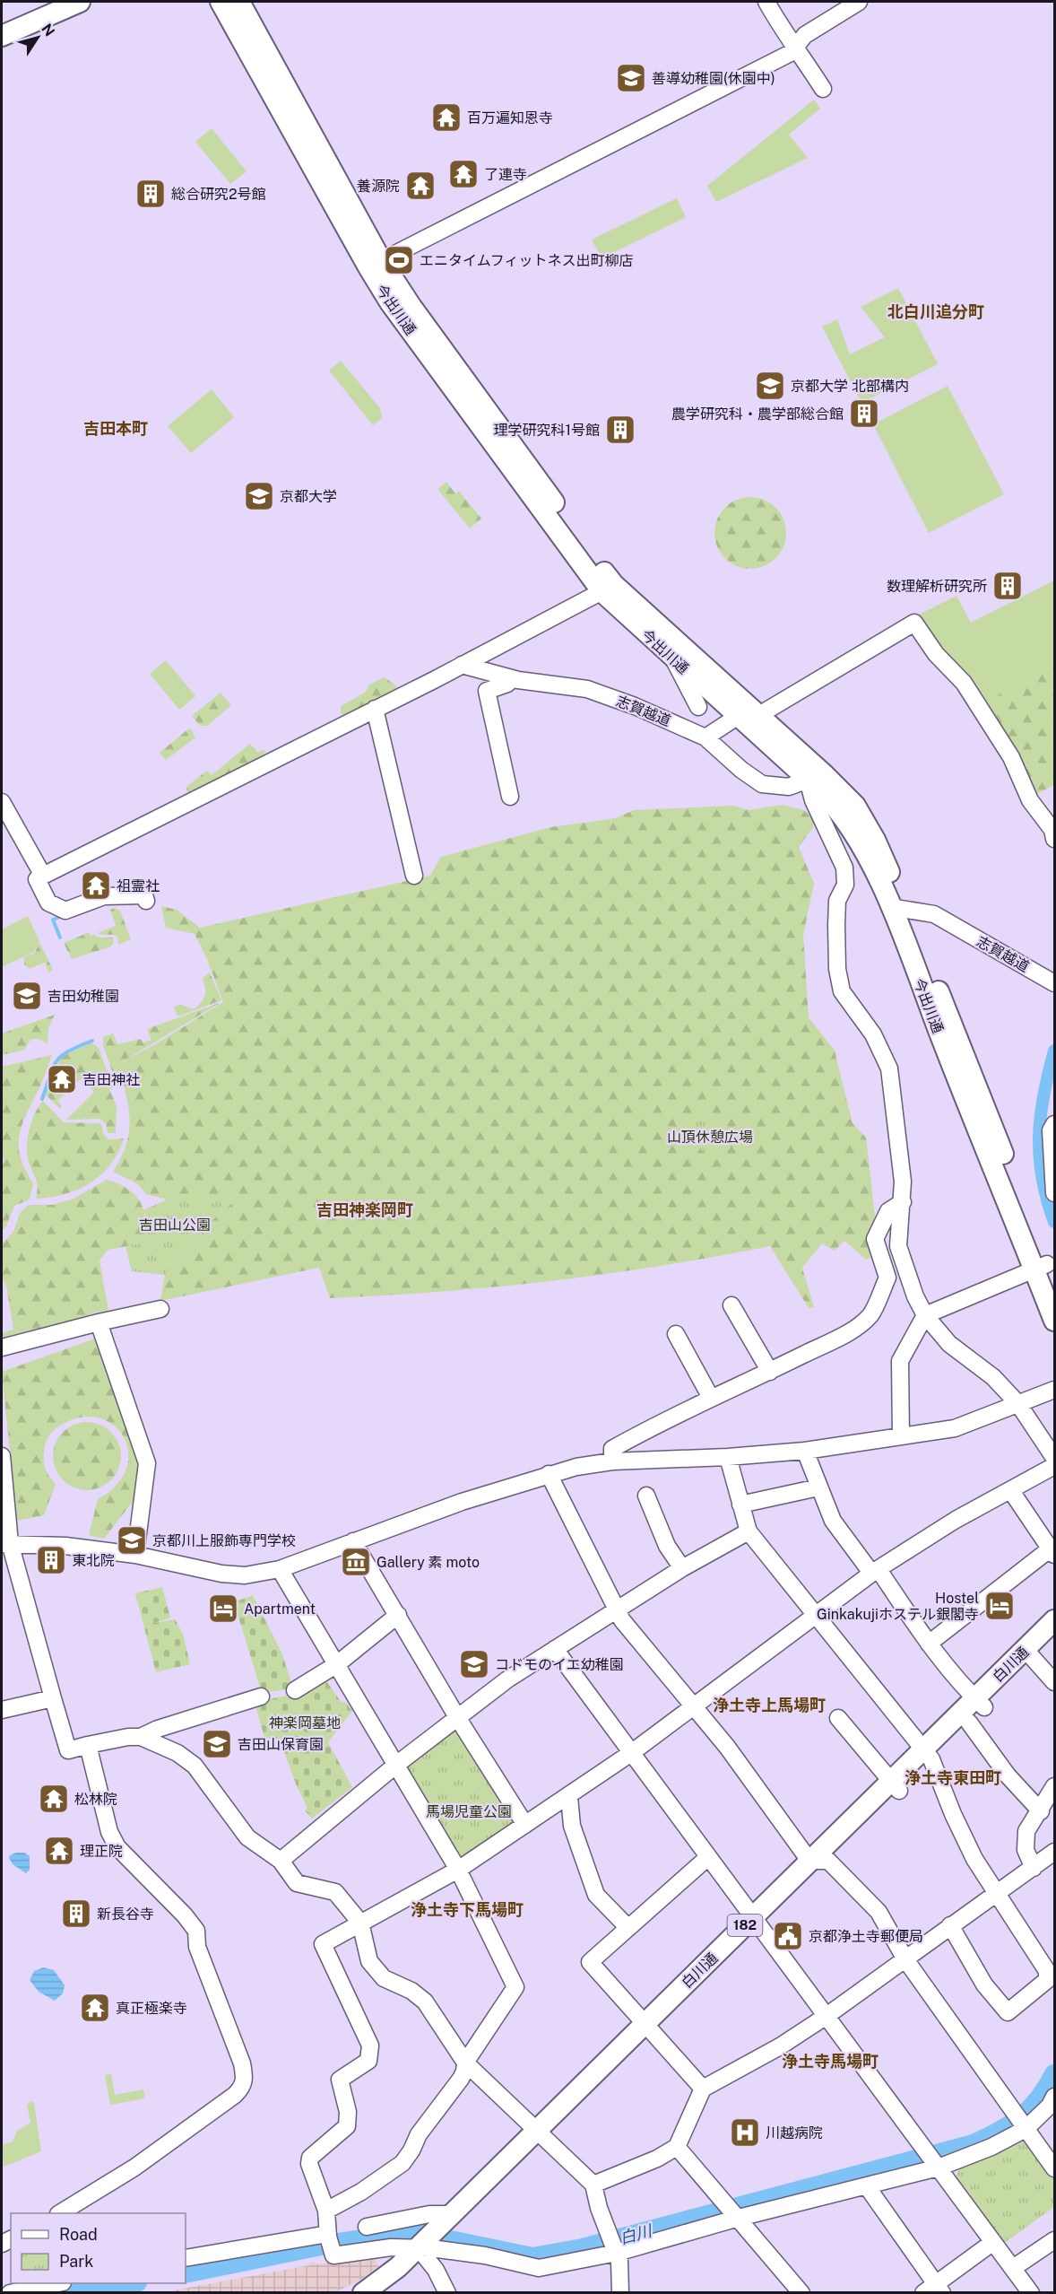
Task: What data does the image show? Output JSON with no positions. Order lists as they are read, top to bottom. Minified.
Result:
{"streets":{"main road":["今出川通","白川通","182"],"street":["志賀越道"]},"crossings":[["今出川通","志賀越道"]],"districts":["北白川追分町","吉田本町","吉田神楽岡町","浄土寺上馬場町","浄土寺東田町","浄土寺下馬場町","浄土寺馬場町"],"water":["白川"],"parks":["山頂休憩広場","吉田山公園","神楽岡墓地","馬場児童公園"],"places":{"school or university":["善導幼稚園(休園中)","京都大学 北部構内","京都大学","吉田幼稚園","京都川上服飾専門学校","コドモのイエ幼稚園","吉田山保育園"],"temple":["百万遍知恩寺","了連寺","養源院","祖霊社","吉田神社","松林院","理正院","真正極楽寺"],"building":["総合研究2号館","農学研究科・農学部総合館","理学研究科1号館","数理解析研究所","東北院","新長谷寺"],"sports":["エニタイムフィットネス出町柳店"],"museum":["Gallery 素 moto"],"hotel":["Hostel Ginkakujiホステル銀閣寺","Apartment"],"public building":["京都浄土寺郵便局"],"hospital":["川越病院"]},"legend":["Road","Park"],"north":"top right"}
